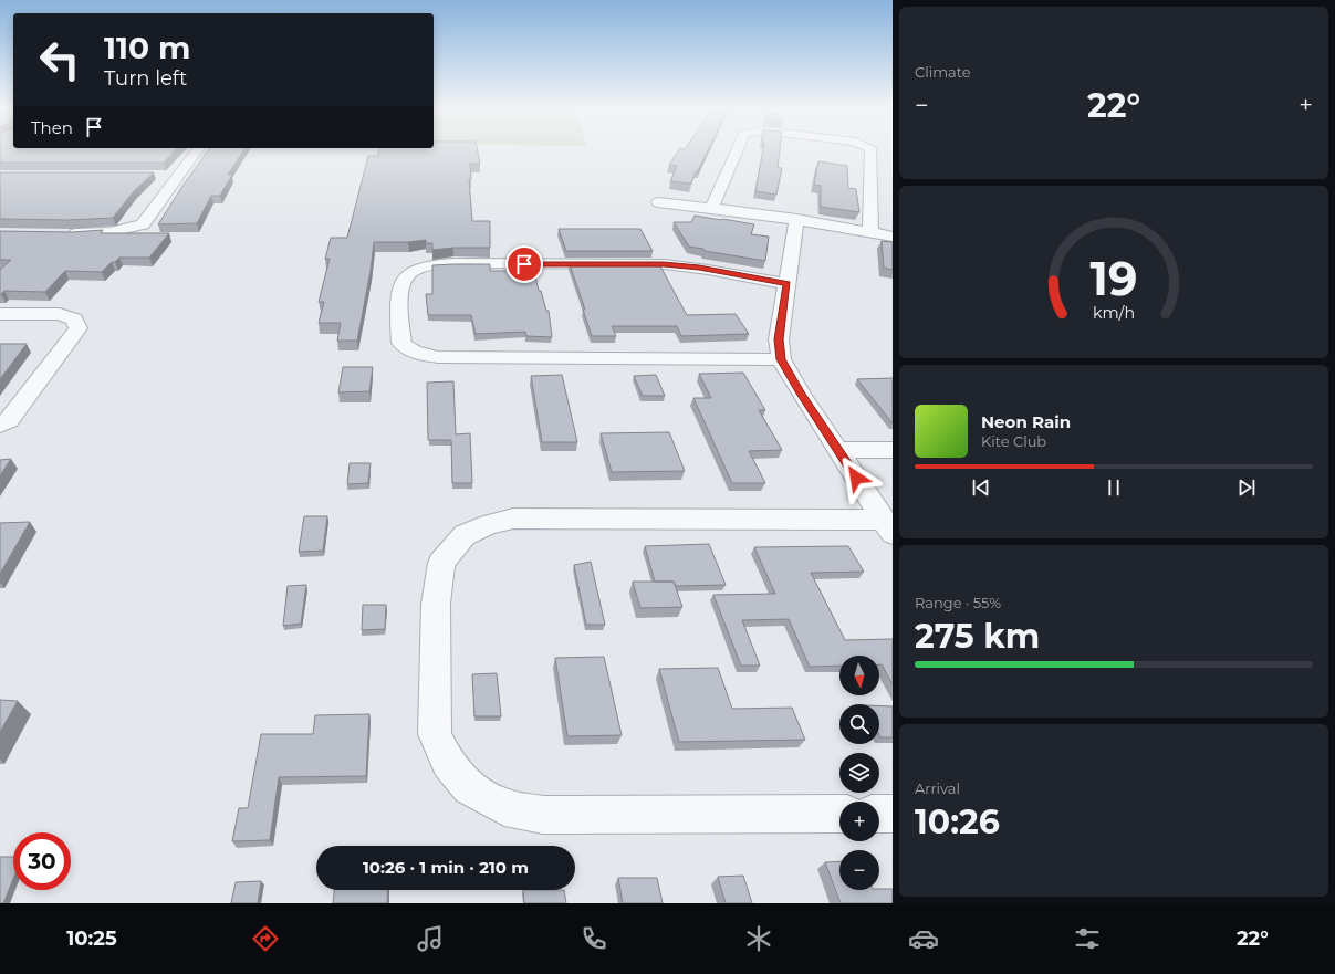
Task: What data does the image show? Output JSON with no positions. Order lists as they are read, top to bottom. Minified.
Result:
{"north":"bottom","page":{"tile":["Climate",["Range · 55%","275 km"],["Arrival","10:26"]],"turn":["110 m","Turn left"],"heat":["−","22°","+"],"then":"Then","song":["Neon Rain","Kite Club"],"map_buttons":["+","−"],"limit":"30","trip":"10:26 · 1 min · 210 m","tabs":["10:25","22°"],"gauge":["19","km/h"]}}
